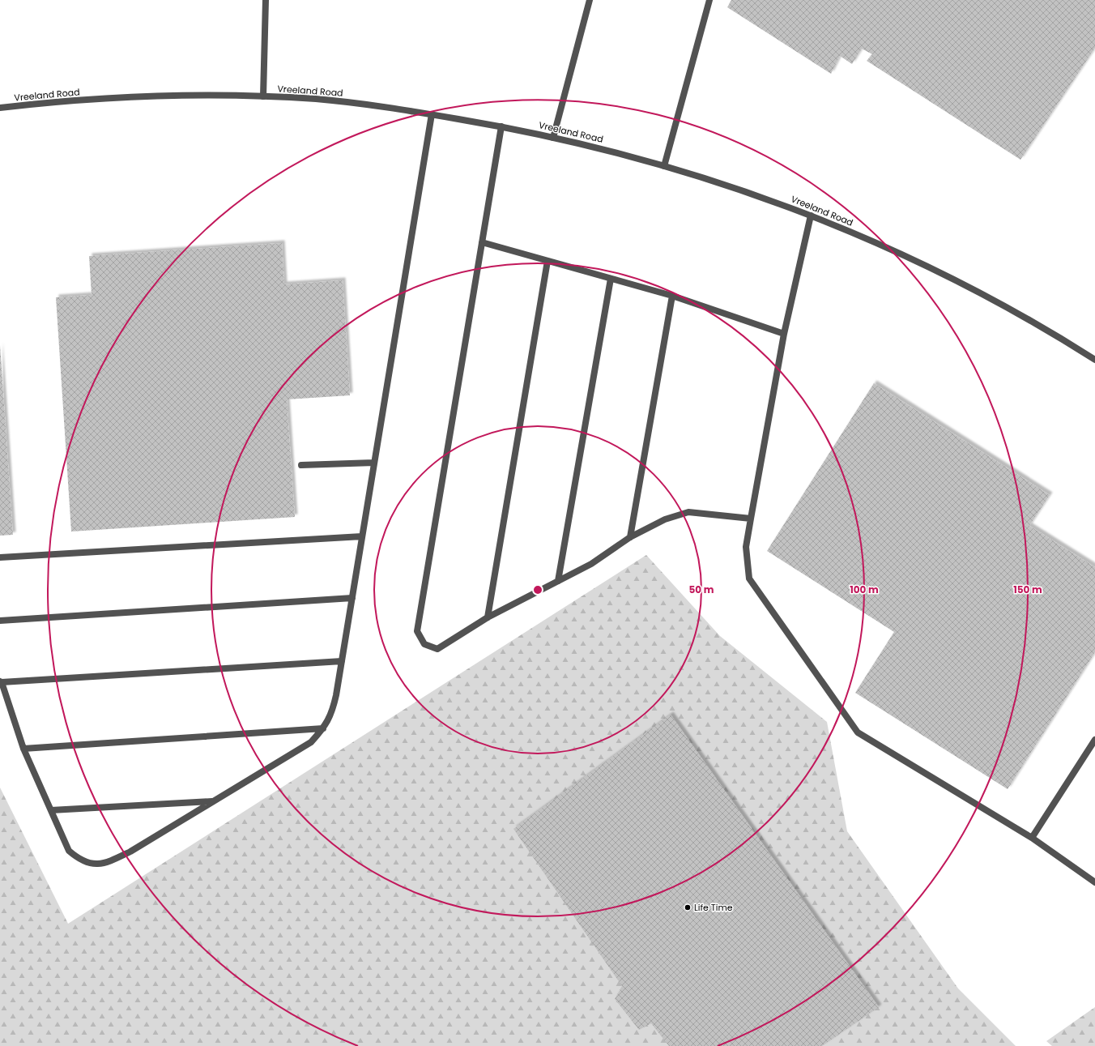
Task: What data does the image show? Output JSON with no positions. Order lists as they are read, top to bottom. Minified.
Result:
{"streets":{"street":["Vreeland Road"]},"places":["Life Time"],"rings":["50 m","100 m","150 m"]}
